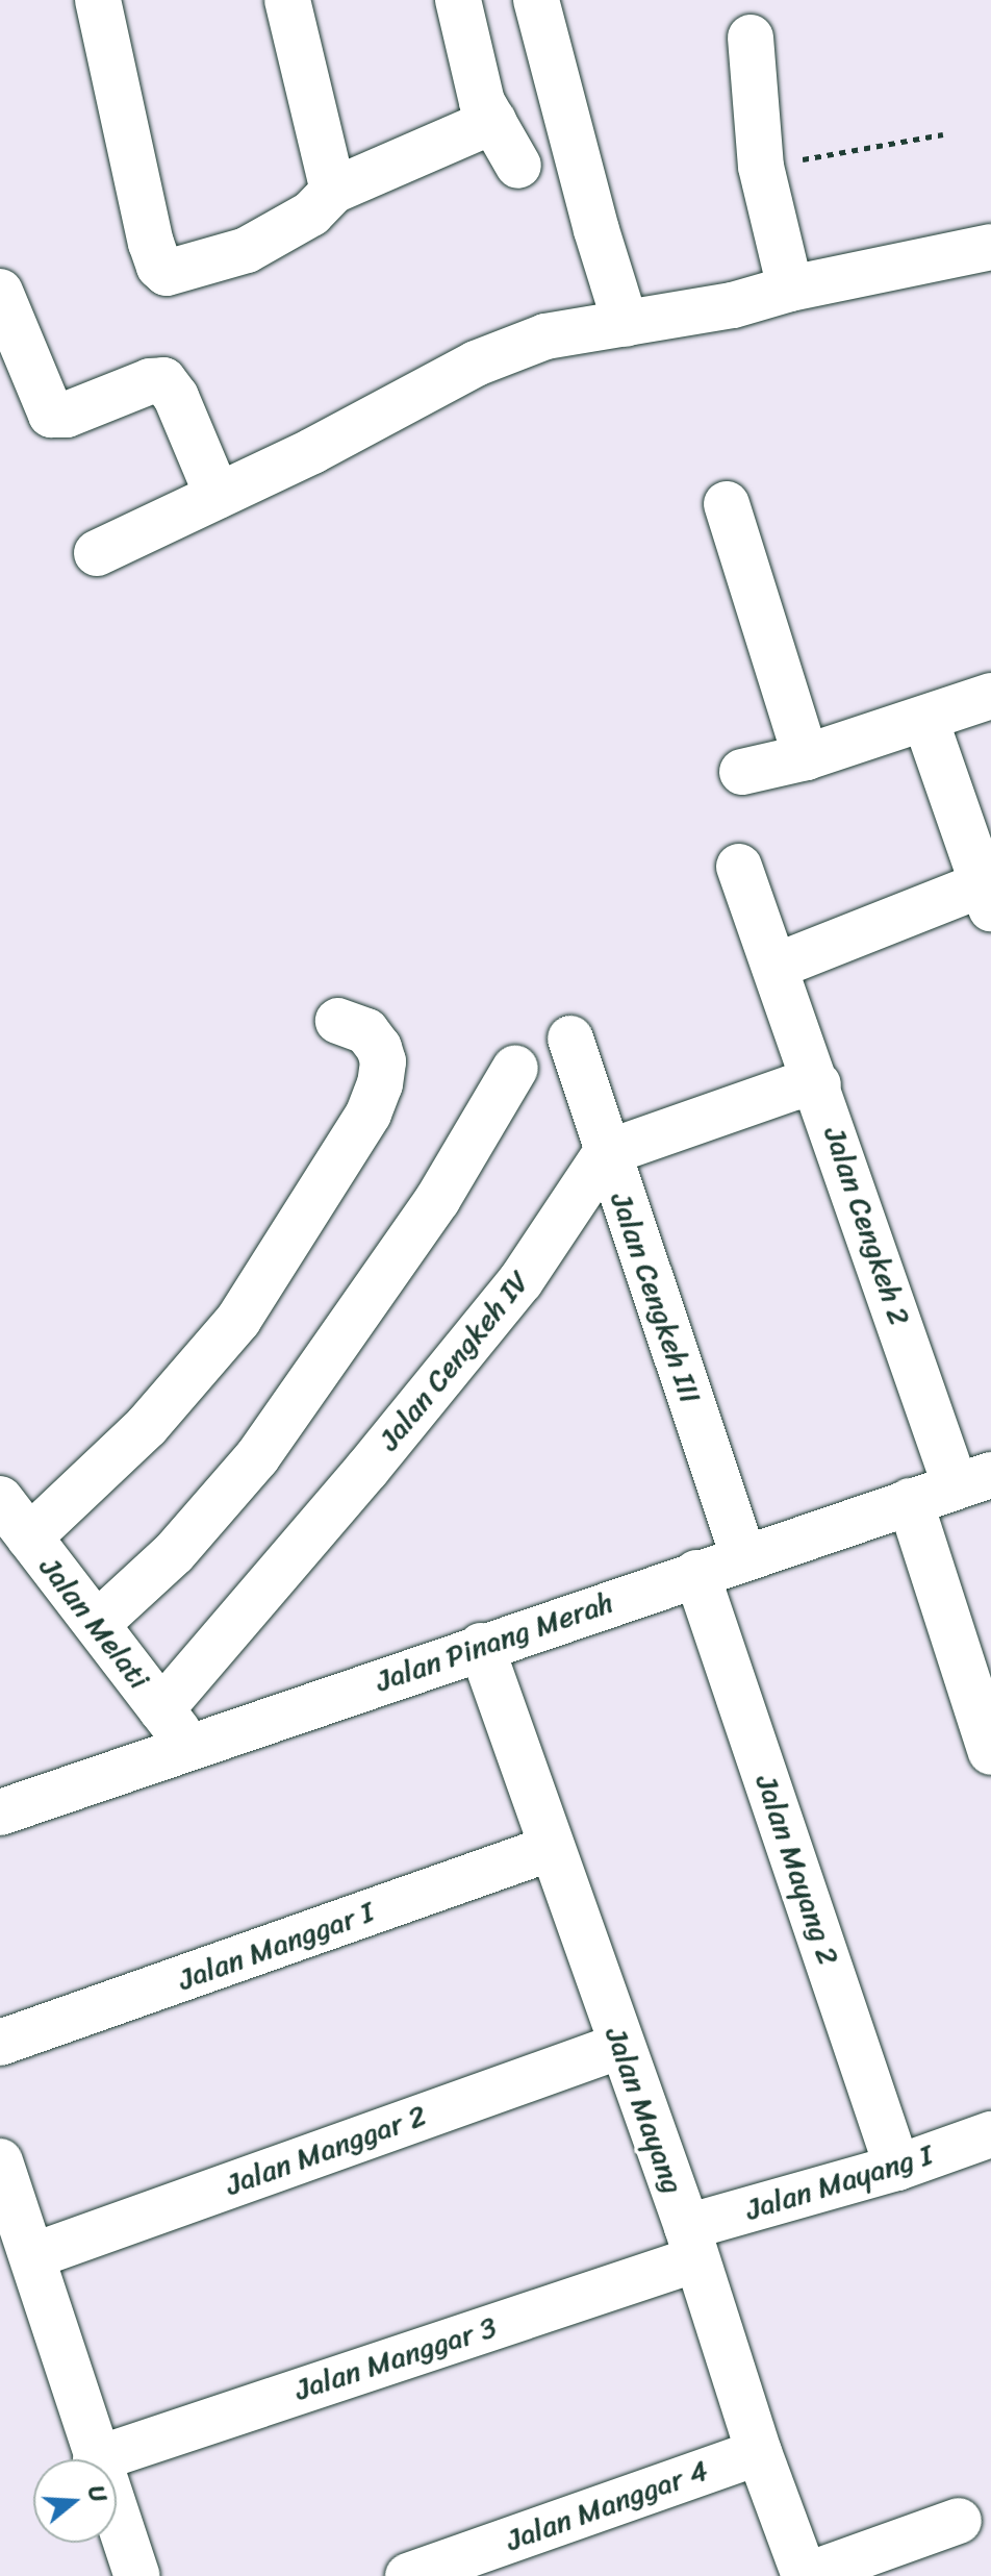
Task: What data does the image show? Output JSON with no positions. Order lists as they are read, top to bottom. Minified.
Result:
{"streets":{"street":["Jalan Cengkeh 2","Jalan Cengkeh III","Jalan Cengkeh IV","Jalan Melati","Jalan Pinang Merah","Jalan Mayang 2","Jalan Manggar I","Jalan Mayang","Jalan Manggar 2","Jalan Mayang I","Jalan Manggar 3","Jalan Manggar 4"]},"crossings":[["Jalan Cengkeh 2","Jalan Pinang Merah"],["Jalan Cengkeh III","Jalan Cengkeh IV"],["Jalan Cengkeh III","Jalan Pinang Merah"],["Jalan Cengkeh IV","Jalan Melati"],["Jalan Melati","Jalan Pinang Merah"],["Jalan Pinang Merah","Jalan Mayang 2"],["Jalan Pinang Merah","Jalan Mayang"],["Jalan Mayang 2","Jalan Mayang I"],["Jalan Manggar I","Jalan Mayang"],["Jalan Mayang","Jalan Manggar 2"],["Jalan Mayang","Jalan Mayang I"],["Jalan Mayang","Jalan Manggar 3"],["Jalan Mayang","Jalan Manggar 4"],["Jalan Mayang I","Jalan Manggar 3"]],"north":"right"}
